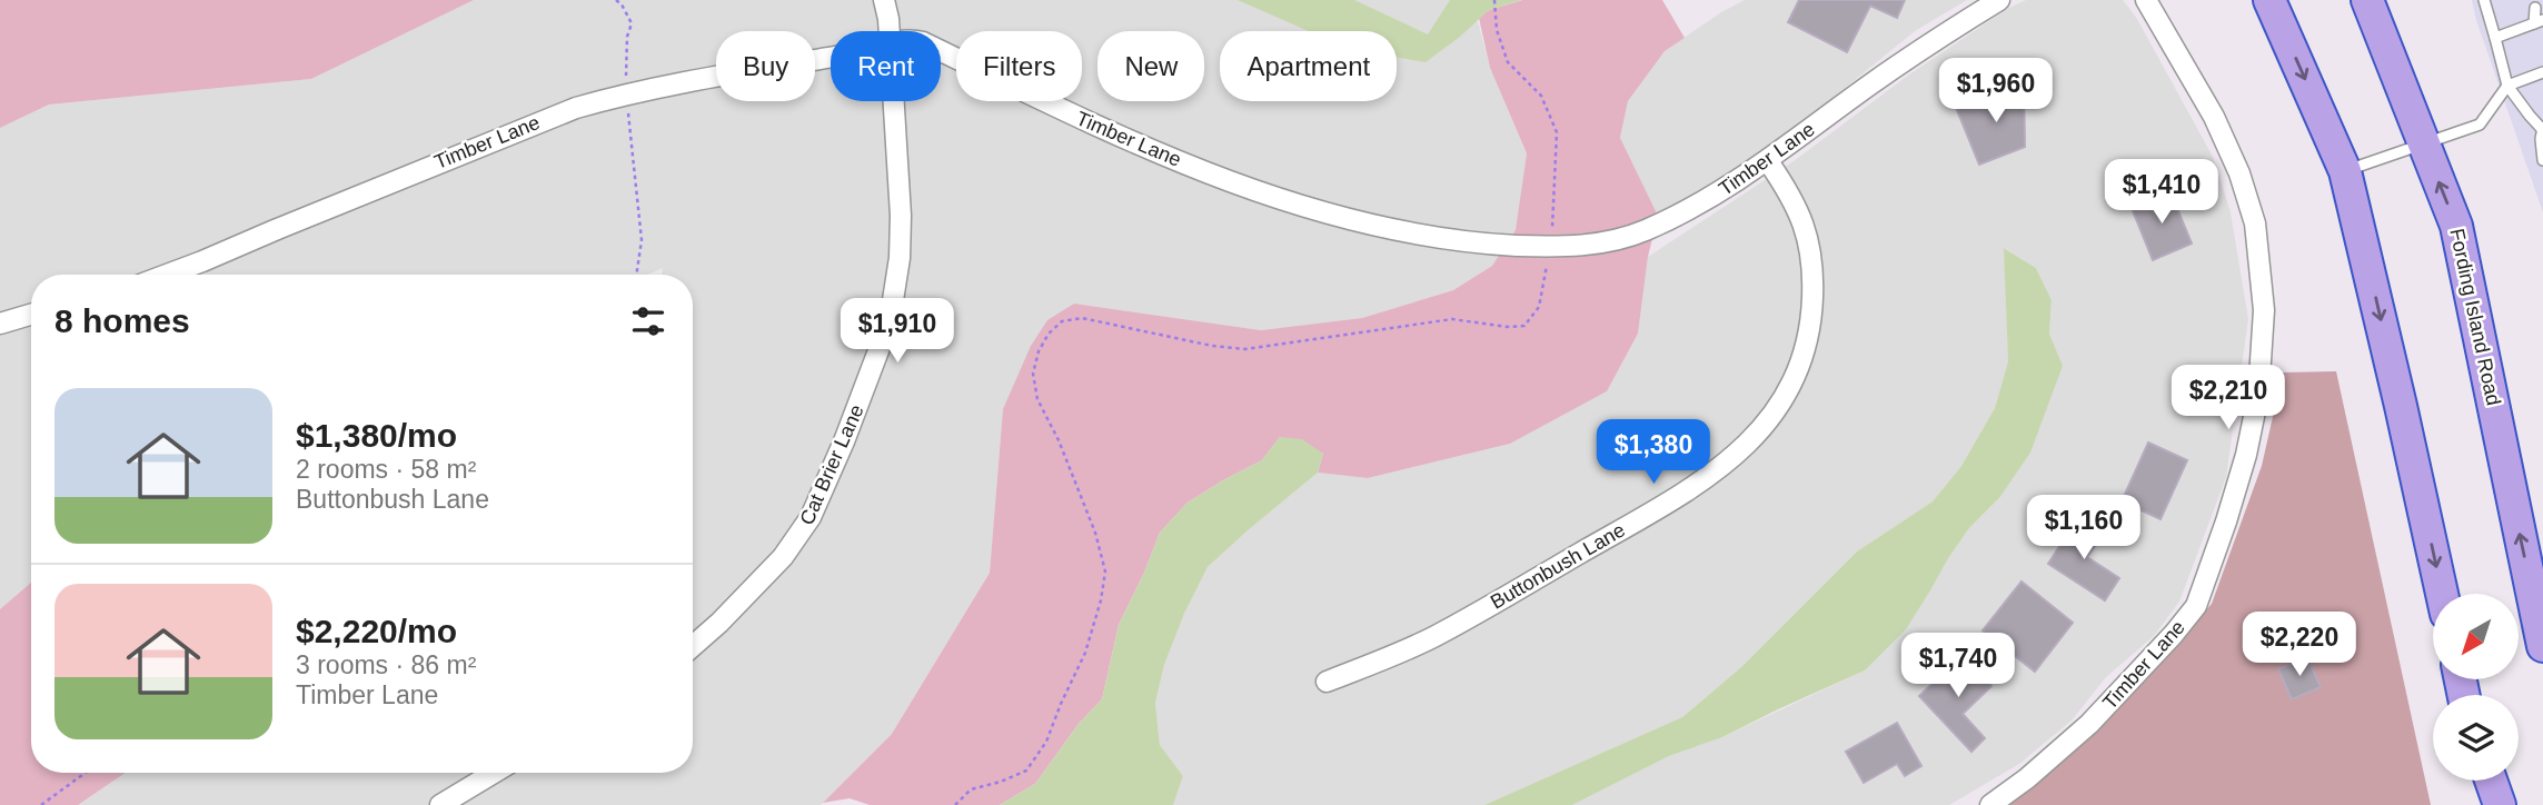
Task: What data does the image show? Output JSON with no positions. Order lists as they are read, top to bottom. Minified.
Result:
{"streets":{"highway":["Fording Island Road"],"street":["Timber Lane","Cat Brier Lane","Buttonbush Lane"]},"crossings":[["Timber Lane","Buttonbush Lane"]],"north":"bottom left","page":{"chip":["Buy","Rent","Filters","New","Apartment"],"price":["$1,960","$1,410","$1,910","$2,210","$1,380","$1,160","$2,220","$1,740"],"heading":"8 homes","list":[{"name":"$1,380/mo","note":"2 rooms · 58 m² · Buttonbush Lane"},{"name":"$2,220/mo","note":"3 rooms · 86 m² · Timber Lane"}]}}
